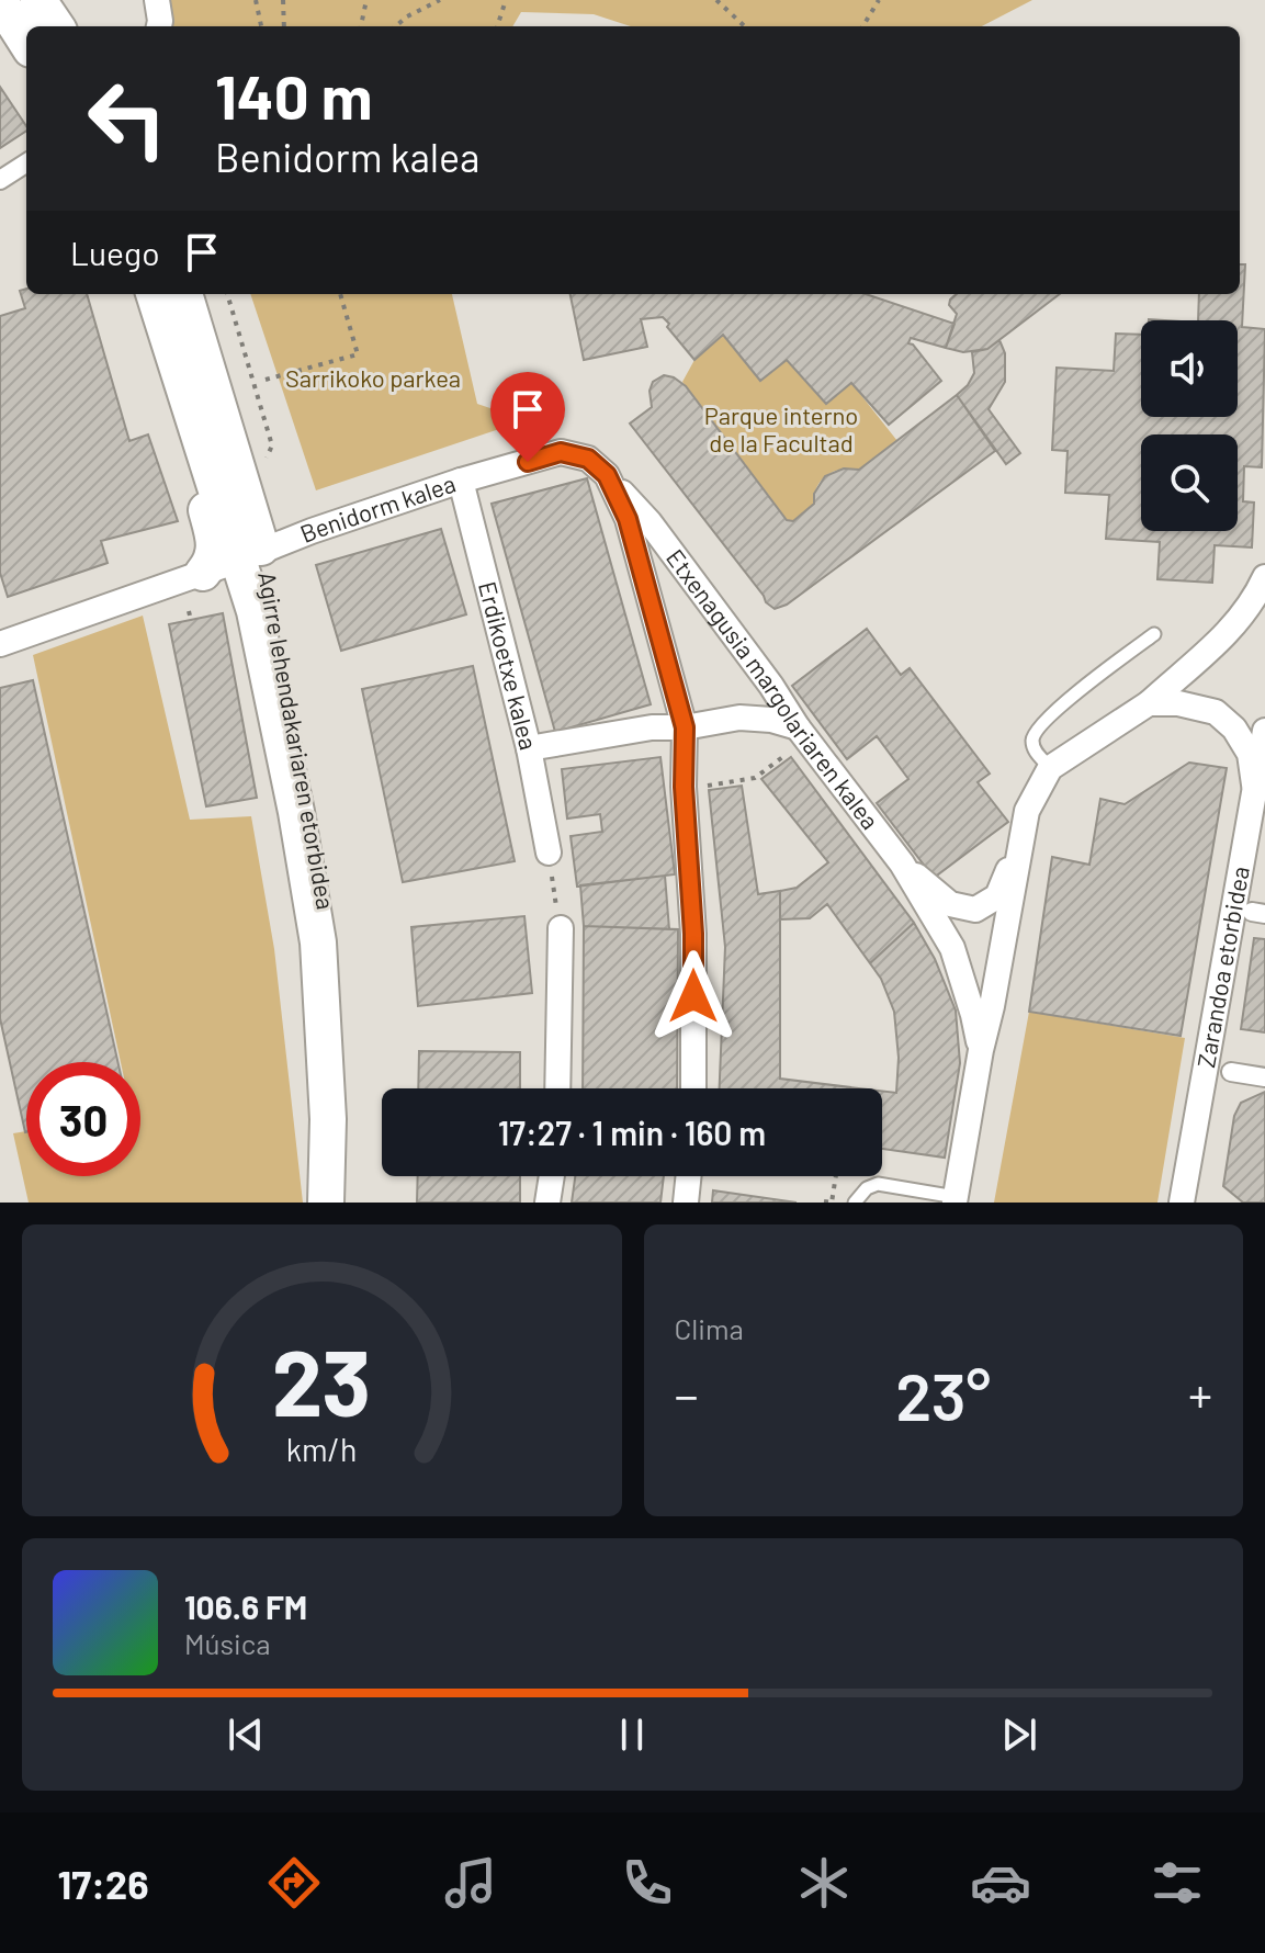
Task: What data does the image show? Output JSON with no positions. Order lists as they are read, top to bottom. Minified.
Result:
{"streets":{"main road":["Agirre lehendakariaren etorbidea"],"street":["Benidorm kalea","Erdikoetxe kalea","Etxenagusia margolariaren kalea","Zarandoa etorbidea"]},"crossings":[["Benidorm kalea","Erdikoetxe kalea"],["Benidorm kalea","Etxenagusia margolariaren kalea"],["Benidorm kalea","Agirre lehendakariaren etorbidea"]],"parks":["Sarrikoko parkea","Parque interno de la Facultad"],"page":{"turn":["140 m","Benidorm kalea"],"then":"Luego","limit":"30","trip":"17:27 · 1 min · 160 m","tile":"Clima","heat":["−","23°","+"],"song":["106.6 FM","Música"],"tabs":"17:26","gauge":["23","km/h"]}}
